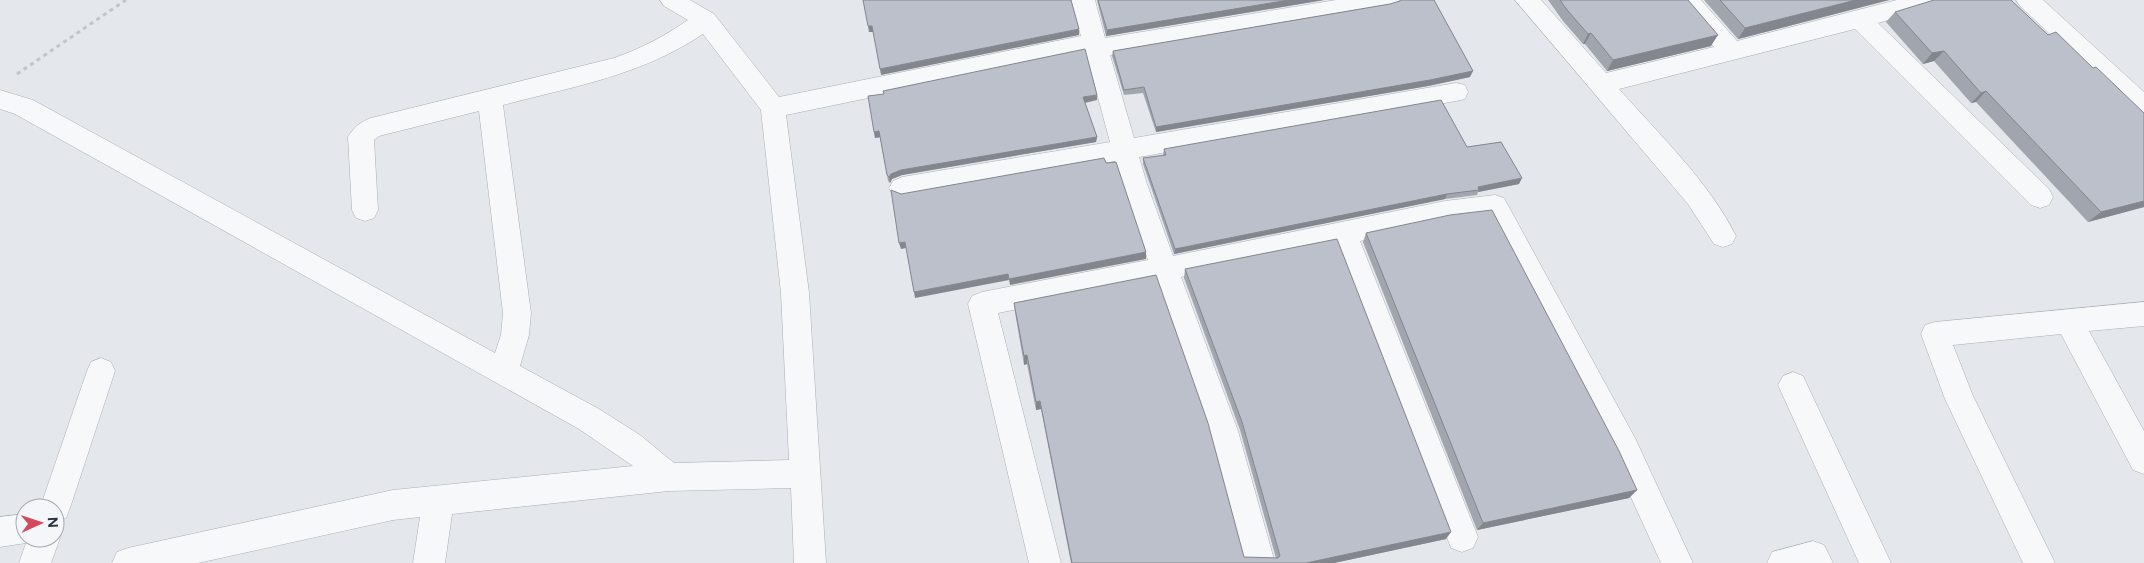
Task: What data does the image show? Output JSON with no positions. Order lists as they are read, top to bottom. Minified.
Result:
{"north":"right"}
